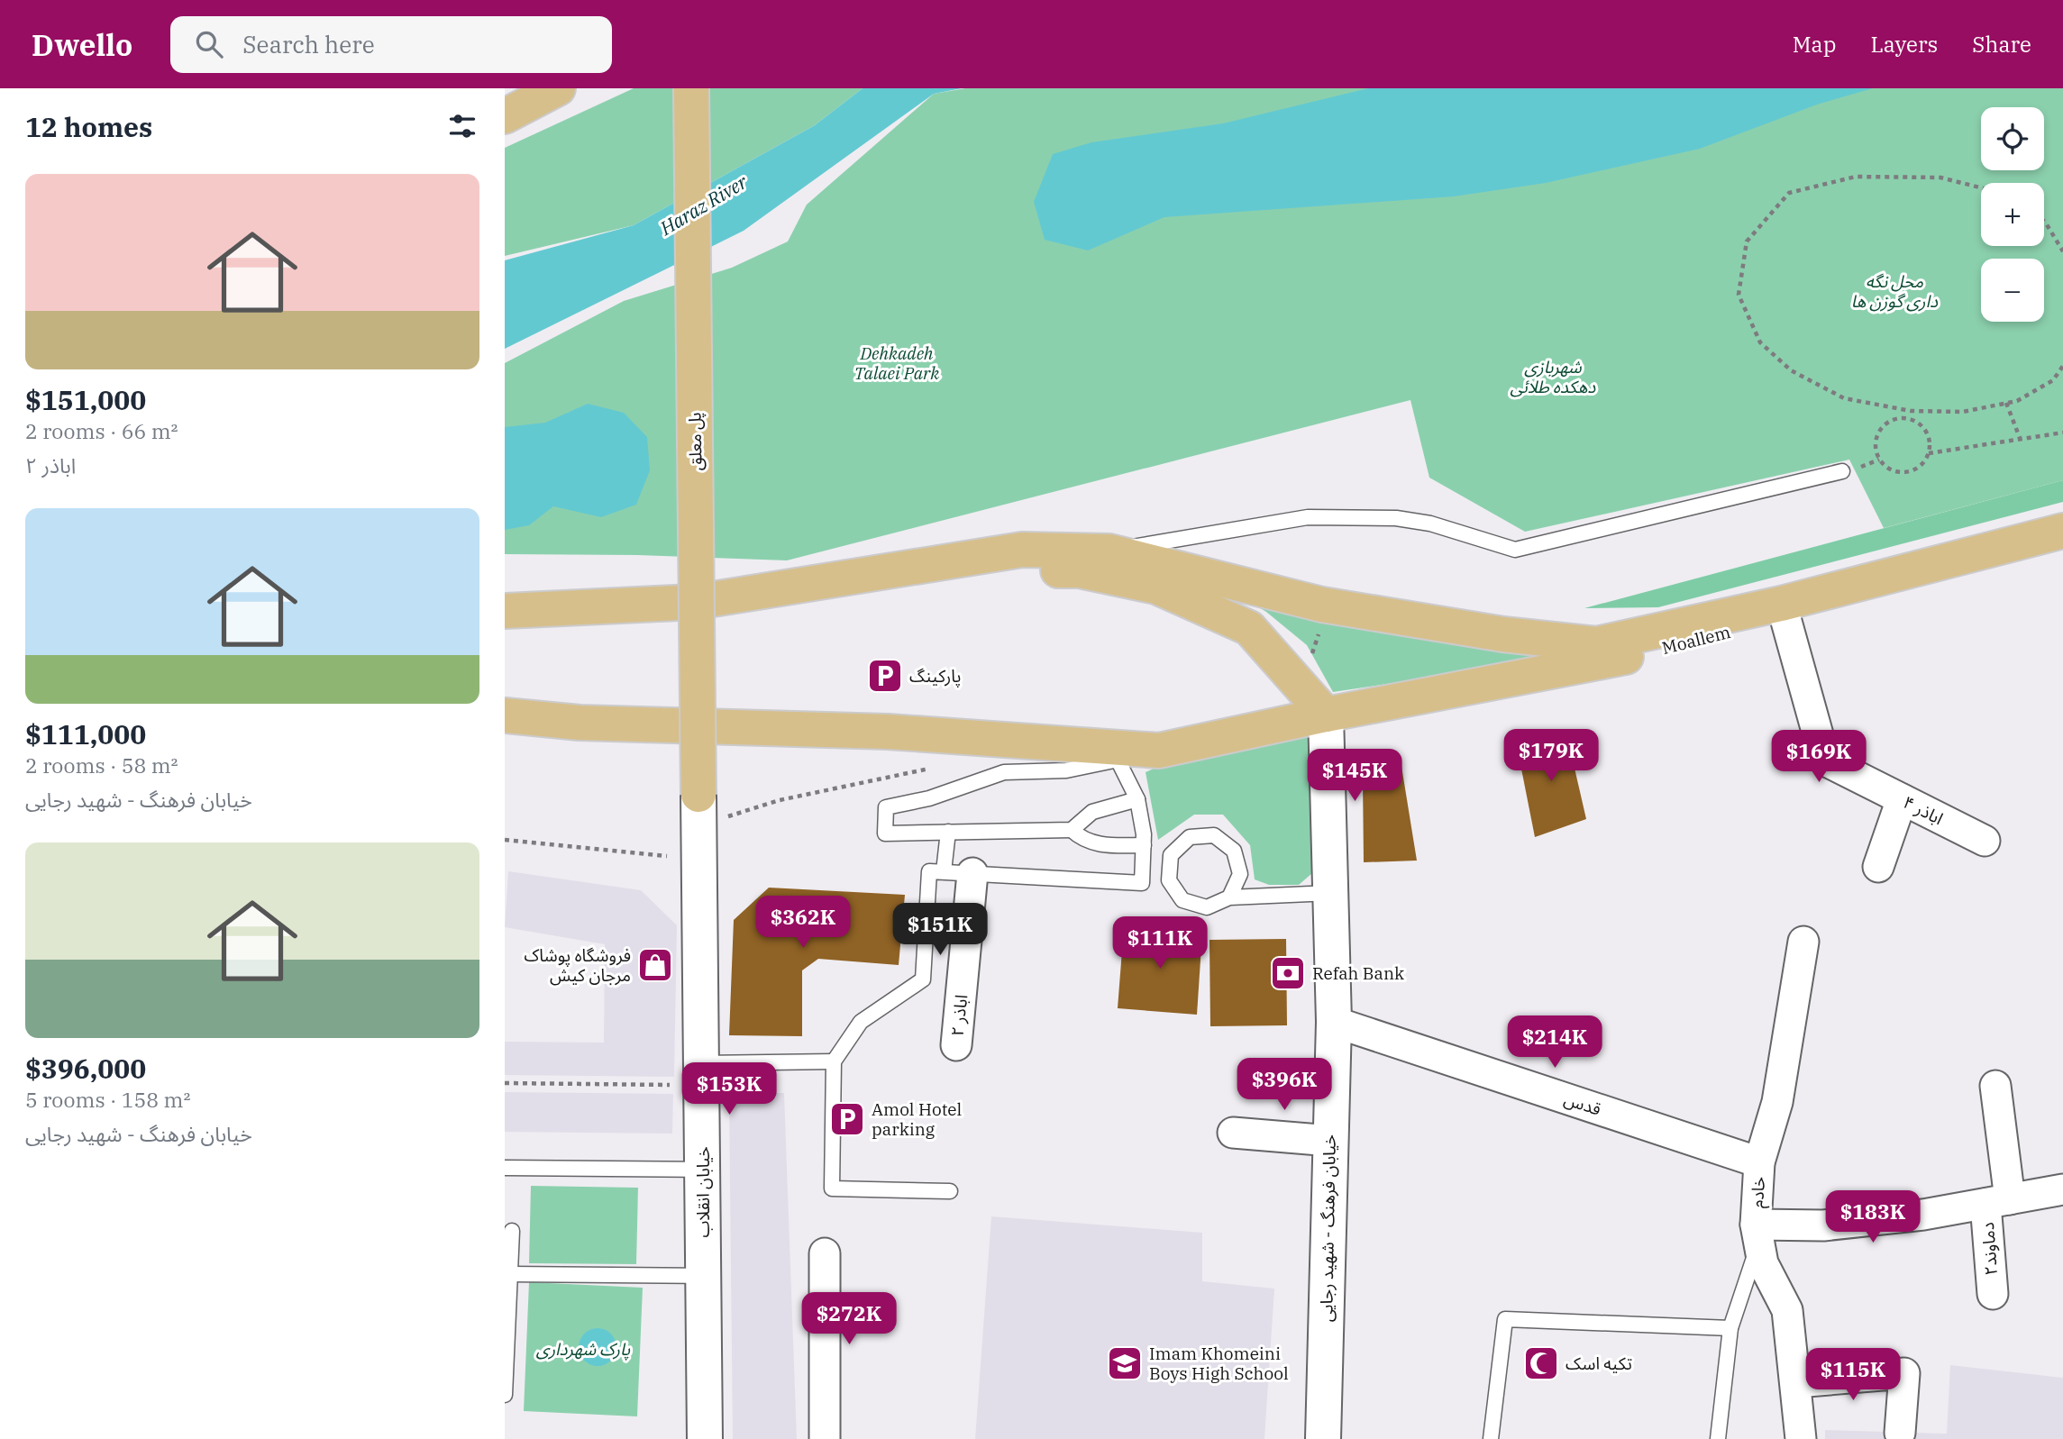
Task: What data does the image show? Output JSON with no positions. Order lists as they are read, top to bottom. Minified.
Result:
{"streets":{"main road":["پل معلق","Moallem","خیابان انقلاب","خیابان فرهنگ - شهید رجایی"],"street":["اباذر ۴","اباذر ۲","قدس","خادم","دماوند۲"]},"crossings":[["پل معلق","خیابان انقلاب"],["Moallem","اباذر ۴"],["Moallem","خیابان فرهنگ - شهید رجایی"],["قدس","خادم"],["قدس","خیابان فرهنگ - شهید رجایی"]],"water":["Haraz River"],"parks":["محل نگه داری گوزن ها","Dehkadeh Talaei Park","شهربازی دهکده طلائی","پارک شهرداری"],"places":{"parking":["پارکینگ","Amol Hotel parking"],"shop":["فروشگاه پوشاک مرجان کیش"],"bank":["Refah Bank"],"school or university":["Imam Khomeini Boys High School"],"mosque":["تکیه اسک"]},"page":{"header":"Dwello","search":"Search here","nav":["Map","Layers","Share"],"heading":"12 homes","map_buttons":["+","−"],"list":[{"name":"$151,000","note":"2 rooms · 66 m² · اباذر ۲"},{"name":"$111,000","note":"2 rooms · 58 m² · خیابان فرهنگ - شهید رجایی"},{"name":"$396,000","note":"5 rooms · 158 m² · خیابان فرهنگ - شهید رجایی"}],"price":["$179K","$169K","$145K","$362K","$151K","$111K","$214K","$396K","$153K","$183K","$272K","$115K"]}}
